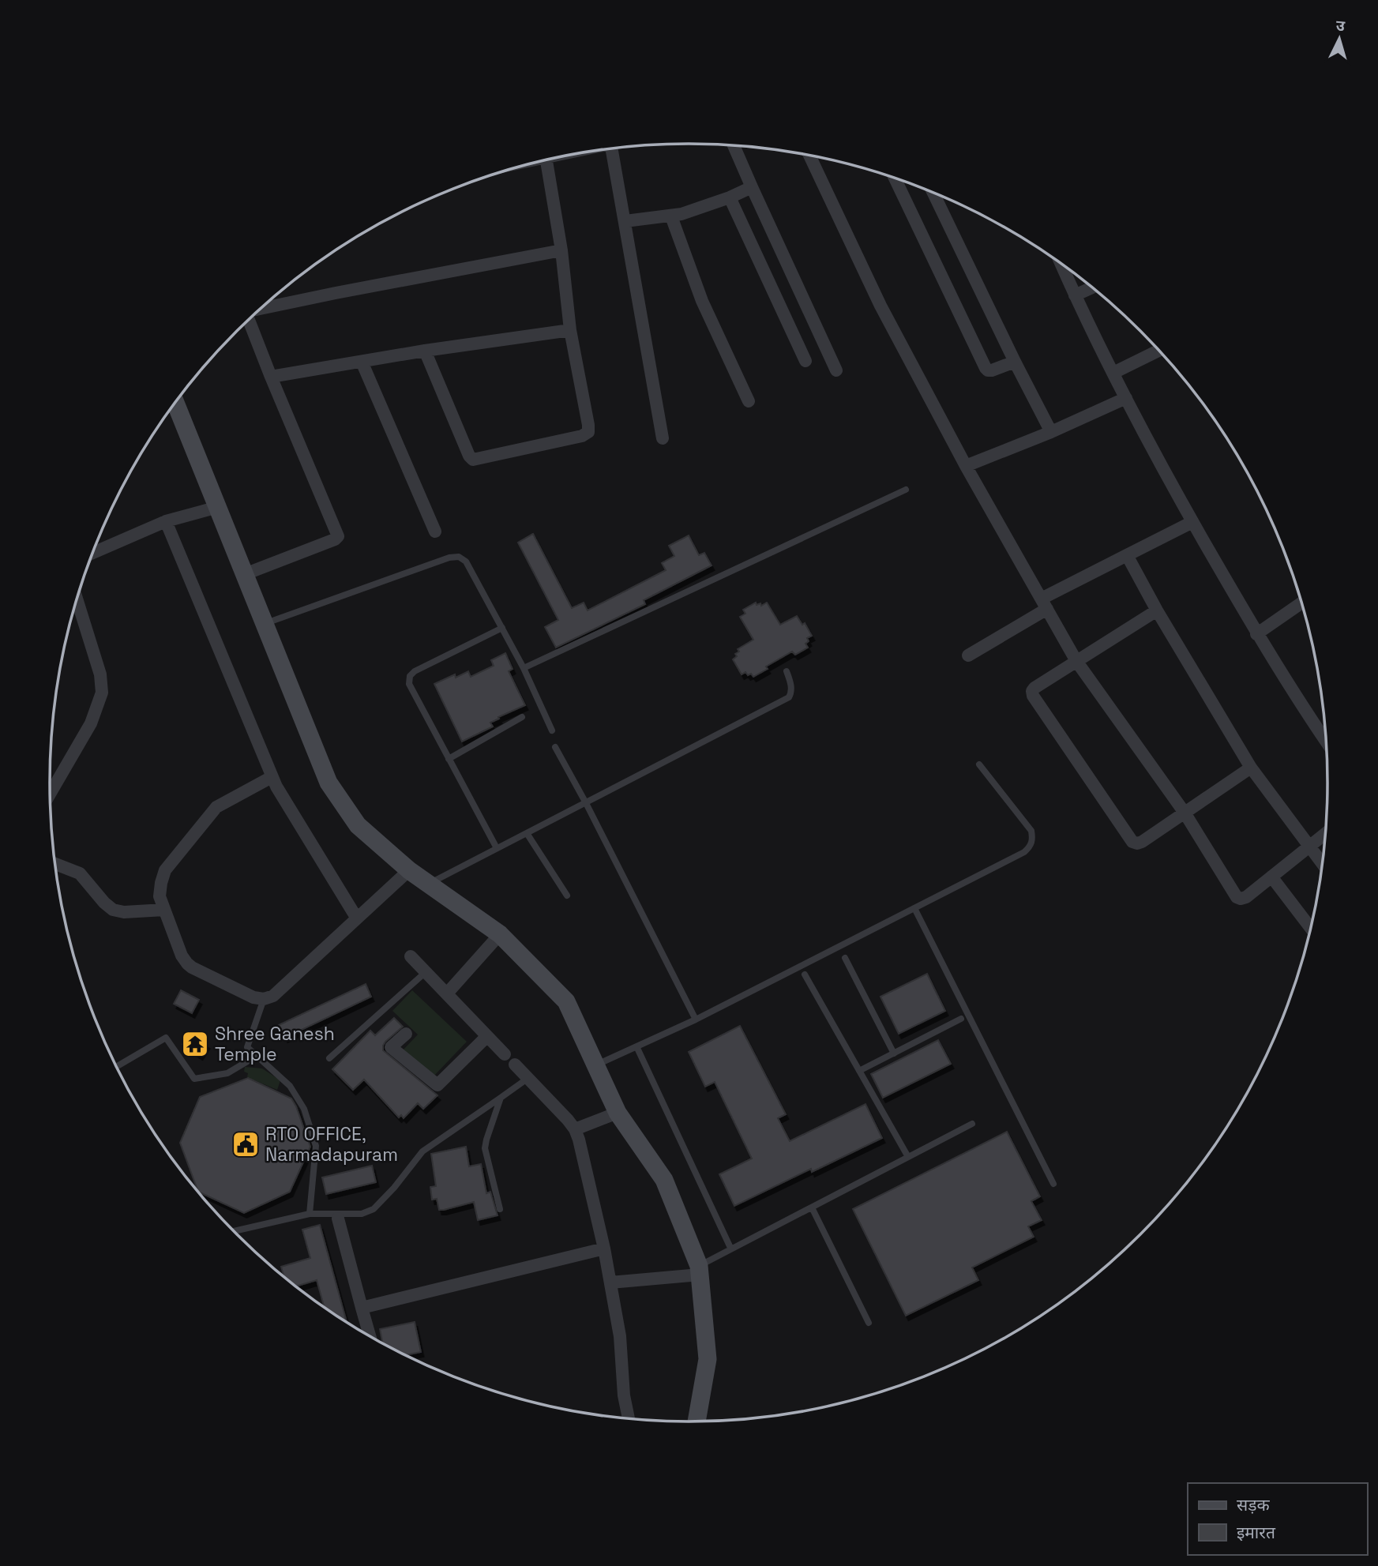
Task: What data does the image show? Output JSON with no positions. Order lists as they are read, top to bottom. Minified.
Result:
{"places":{"temple":["Shree Ganesh Temple"],"public building":["RTO OFFICE, Narmadapuram"]},"legend":["सड़क","इमारत"],"north":"top"}
